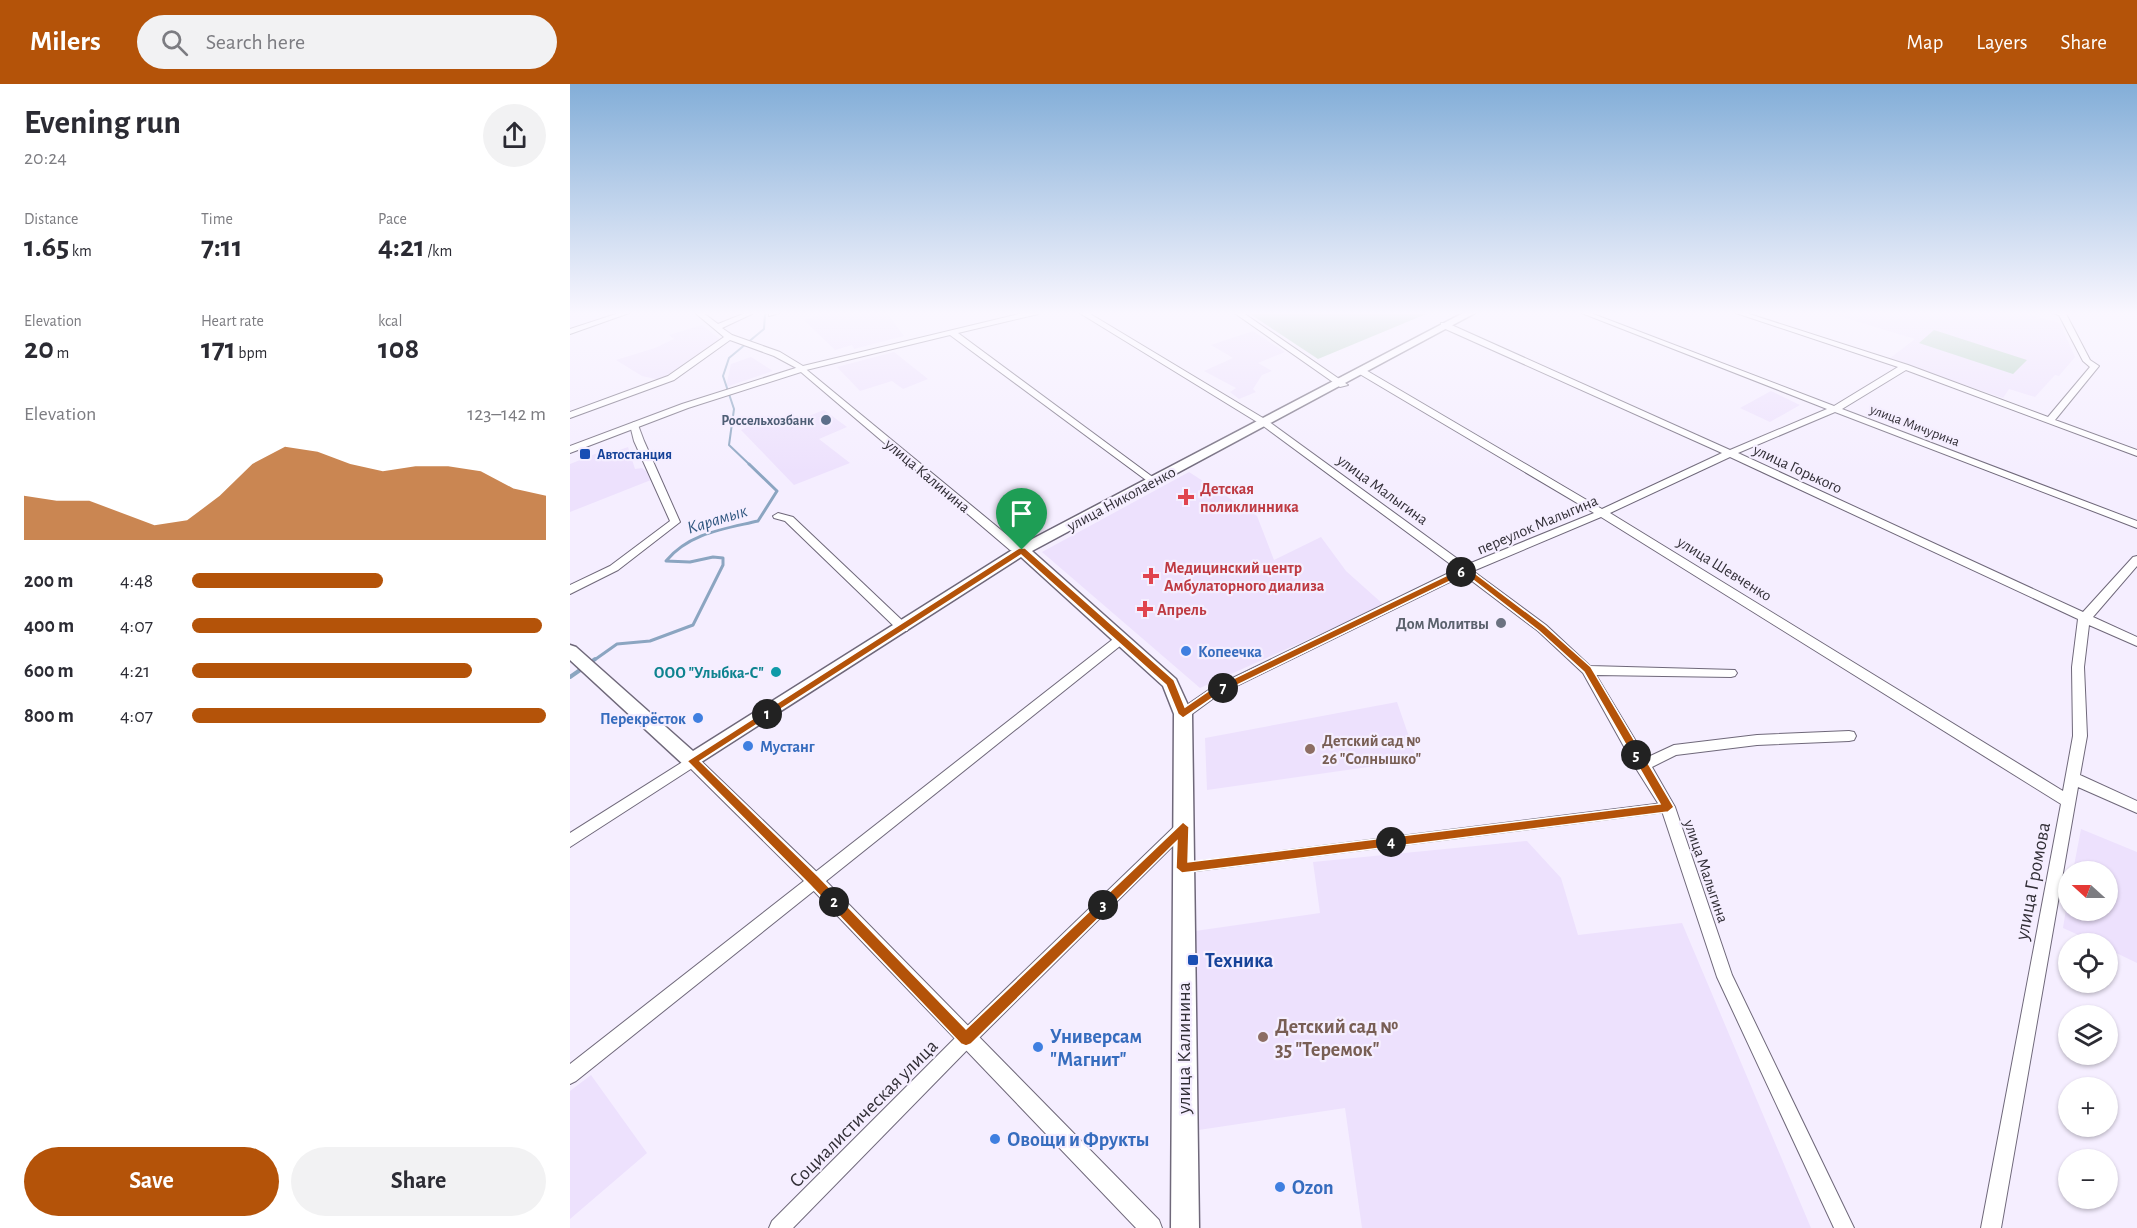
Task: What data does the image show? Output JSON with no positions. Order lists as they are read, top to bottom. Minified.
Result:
{"streets":{"main road":["улица Калинина","улица Николаенко"],"street":["улица Мичурина","улица Горького","улица Малыгина","переулок Малыгина","улица Шевченко","улица Громова","Социалистическая улица"]},"crossings":[["улица Мичурина","переулок Малыгина"],["улица Горького","переулок Малыгина"],["улица Горького","улица Громова"],["улица Калинина","улица Николаенко"],["улица Калинина","переулок Малыгина"],["улица Калинина","Социалистическая улица"],["улица Малыгина","улица Николаенко"],["улица Малыгина","переулок Малыгина"],["улица Николаенко","улица Шевченко"],["переулок Малыгина","улица Шевченко"],["улица Шевченко","улица Громова"]],"water":["Карамык"],"places":{"other":["Россельхозбанк","Дом Молитвы","Копеечка","ООО \"Улыбка-С\"","Перекрёсток","Мустанг","Детский сад № 26 \"Солнышко\"","Детский сад № 35 \"Теремок\"","Универсам \"Магнит\"","Овощи и Фрукты","Ozon"],"transit":["Автостанция","Техника"],"health":["Детская поликлинника","Медицинский центр Амбулаторного диализа","Апрель"]},"north":"left","page":{"header":"Milers","search":"Search here","nav":["Map","Layers","Share"],"heading":["Evening run","20:24"],"stats":[["Distance","1.65 km"],["Time","7:11"],["Pace","4:21 /km"],["Elevation","20 m"],["Heart rate","171 bpm"],["kcal","108"]],"chart":["Elevation","123–142 m"],"pins":["6","7","1","5","4","2","3"],"list":[{"name":"200 m","note":"4:48"},{"name":"400 m","note":"4:07"},{"name":"600 m","note":"4:21"},{"name":"800 m","note":"4:07"}],"map_buttons":["+","−"],"buttons":["Save","Share"]}}
